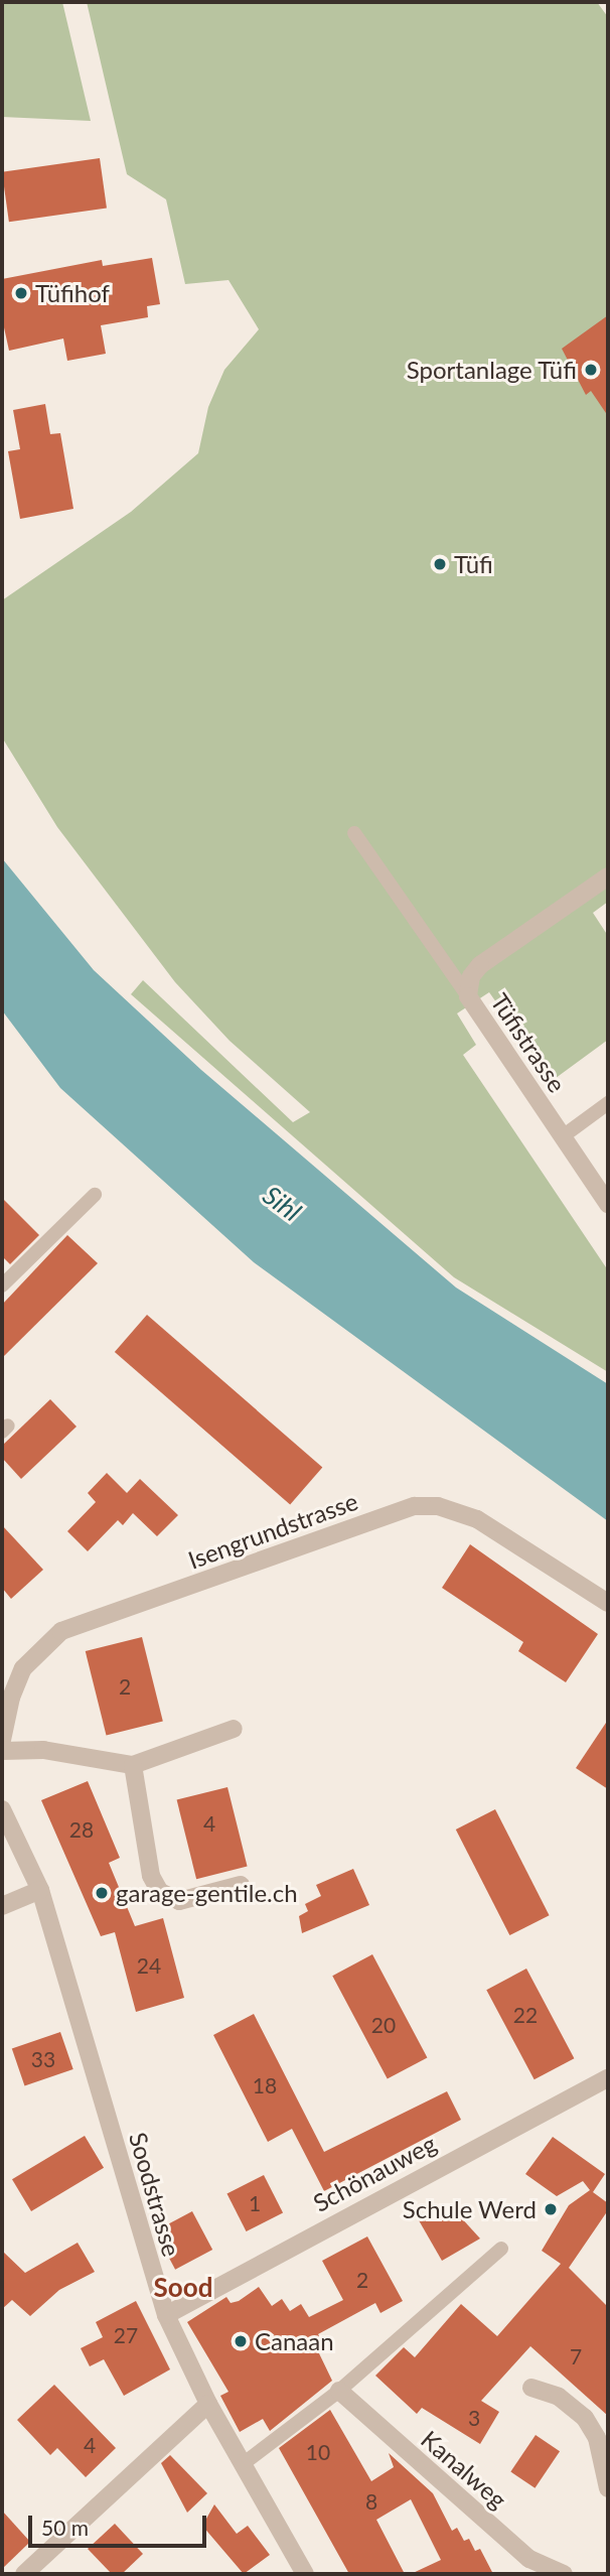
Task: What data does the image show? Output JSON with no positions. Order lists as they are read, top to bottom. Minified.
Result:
{"streets":{"street":["Tüfistrasse","Isengrundstrasse","Schönauweg","Soodstrasse","Kanalweg"]},"crossings":[["Schönauweg","Soodstrasse"]],"districts":["Sood"],"water":["Sihl"],"places":["Tüfihof","Sportanlage Tüfi","Tüfi","garage-gentile.ch","Schule Werd","Canaan"],"house_numbers":["2","4","28","24","22","20","33","18","1","2","27","7","3","4","10","8"],"scale_bar":"50 m"}
